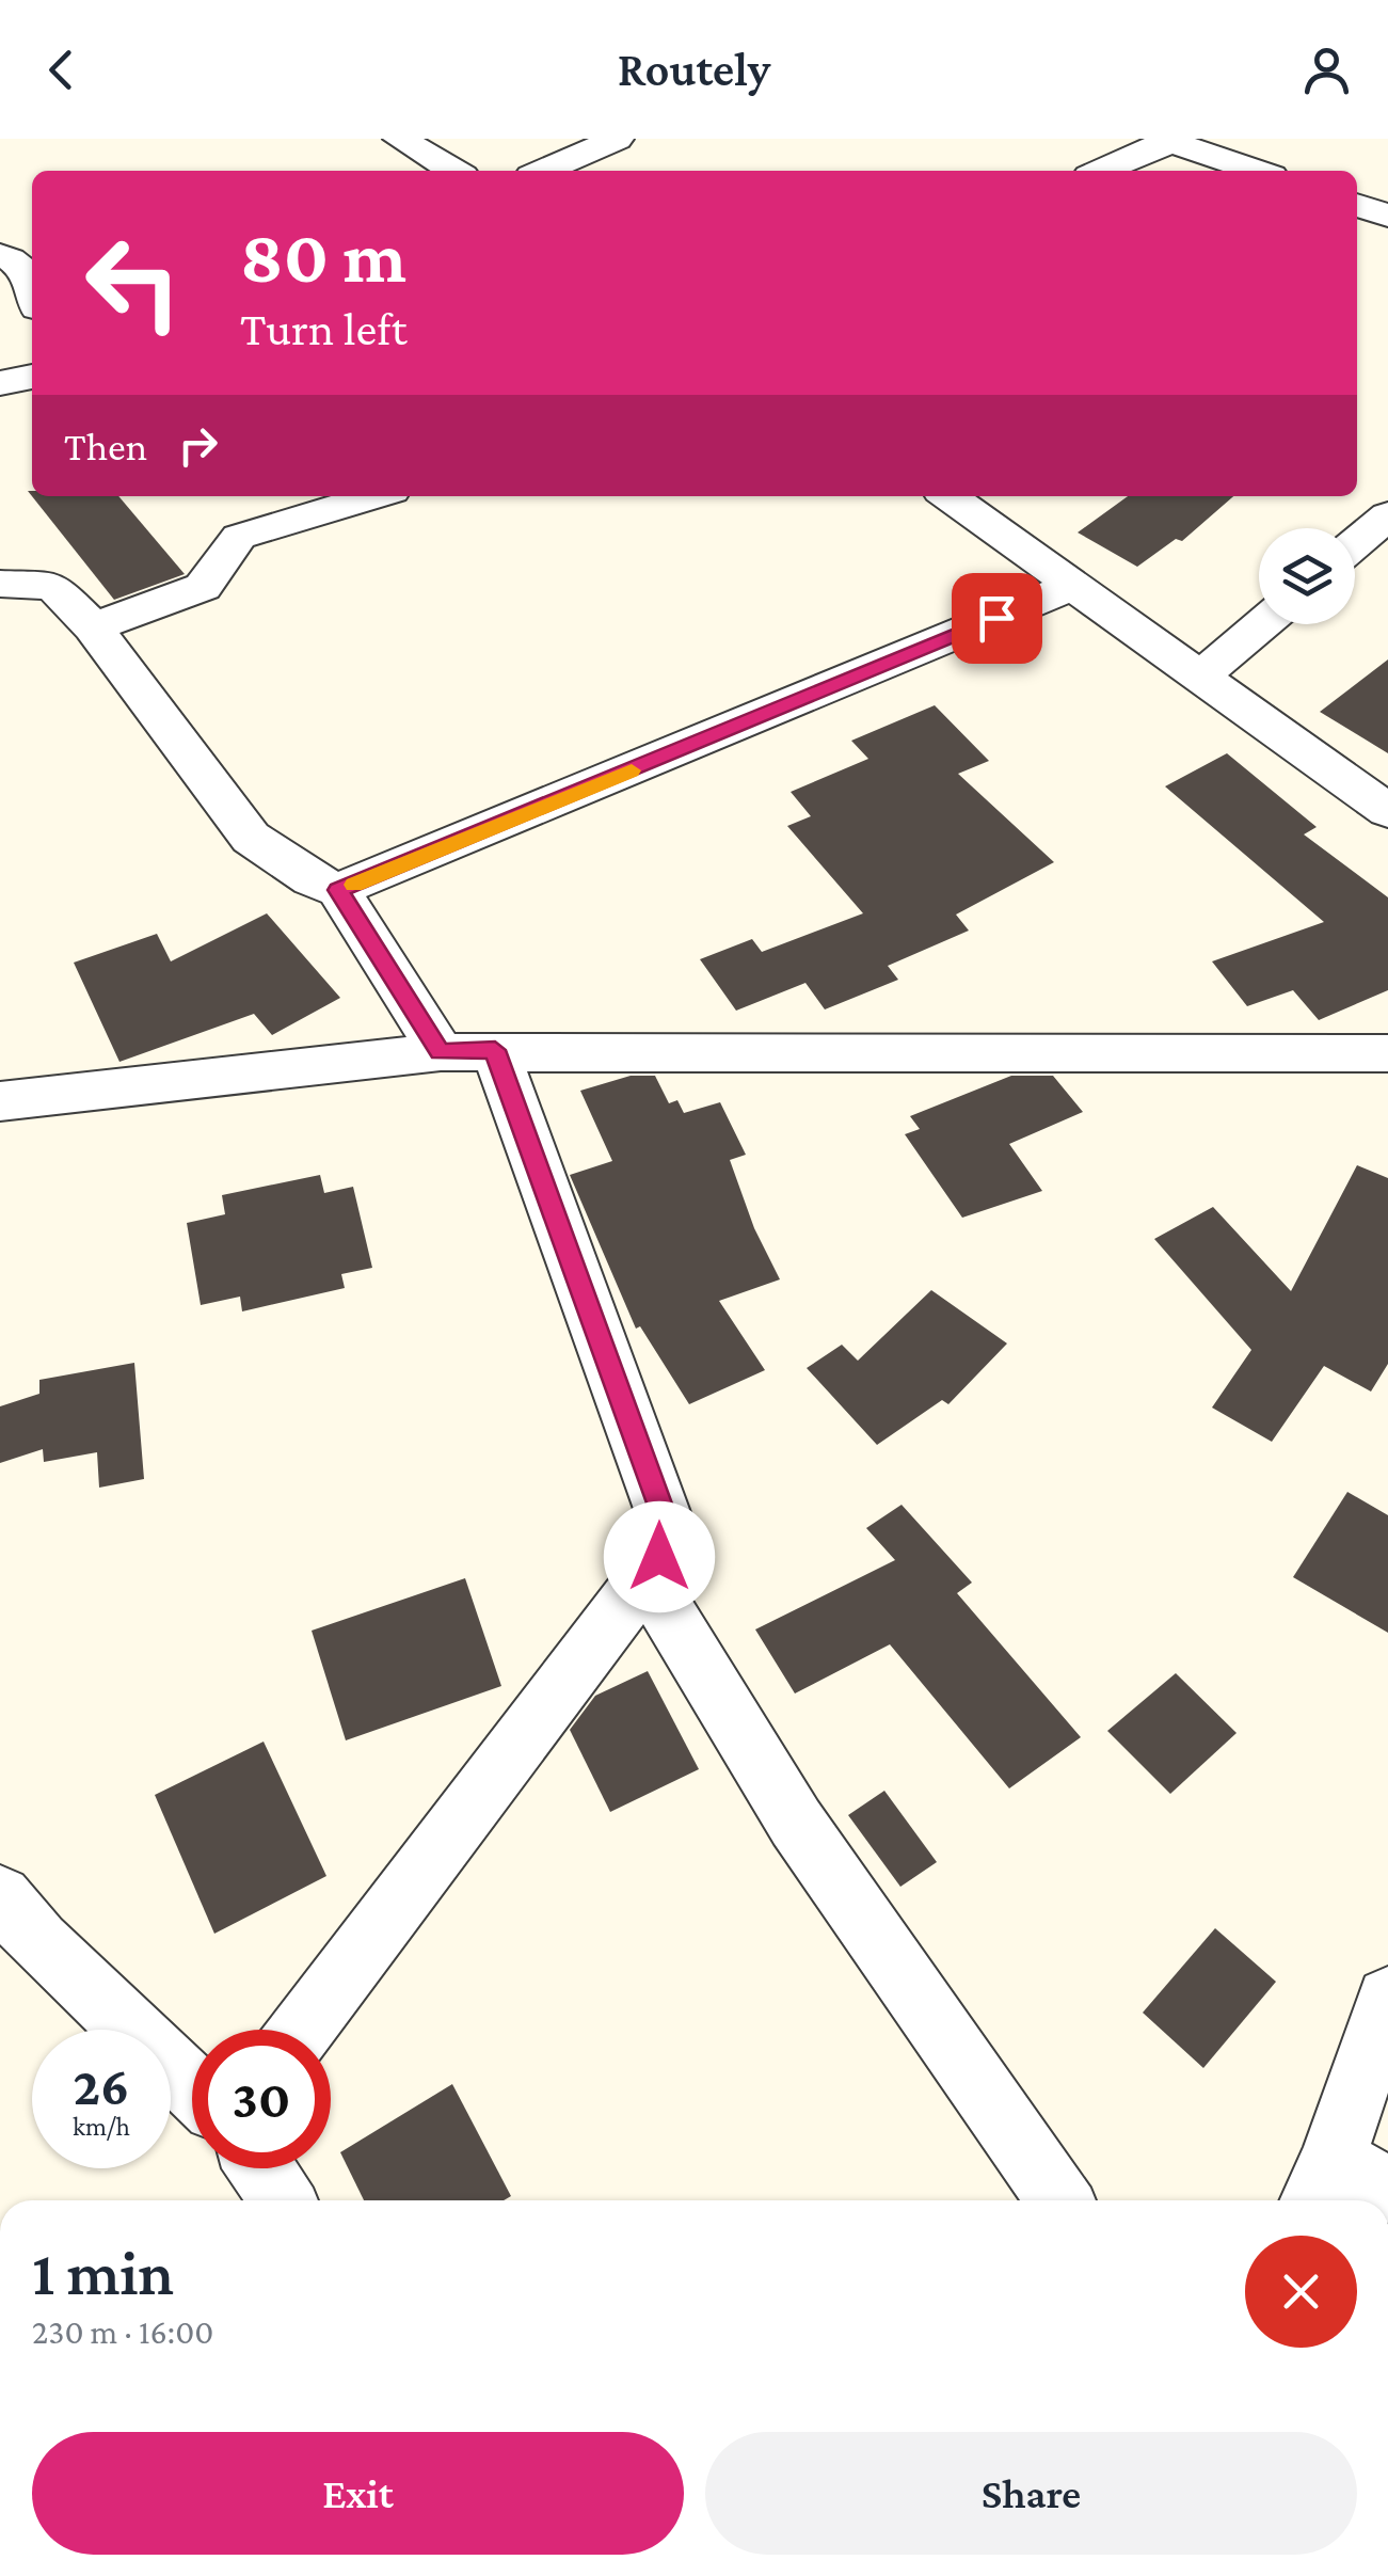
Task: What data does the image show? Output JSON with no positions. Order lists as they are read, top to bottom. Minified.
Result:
{"page":{"header":"Routely","turn":["80 m","Turn left"],"then":"Then","speed":"26 km/h","limit":"30","heading":["1 min","230 m · 16:00"],"buttons":["Exit","Share"]}}
